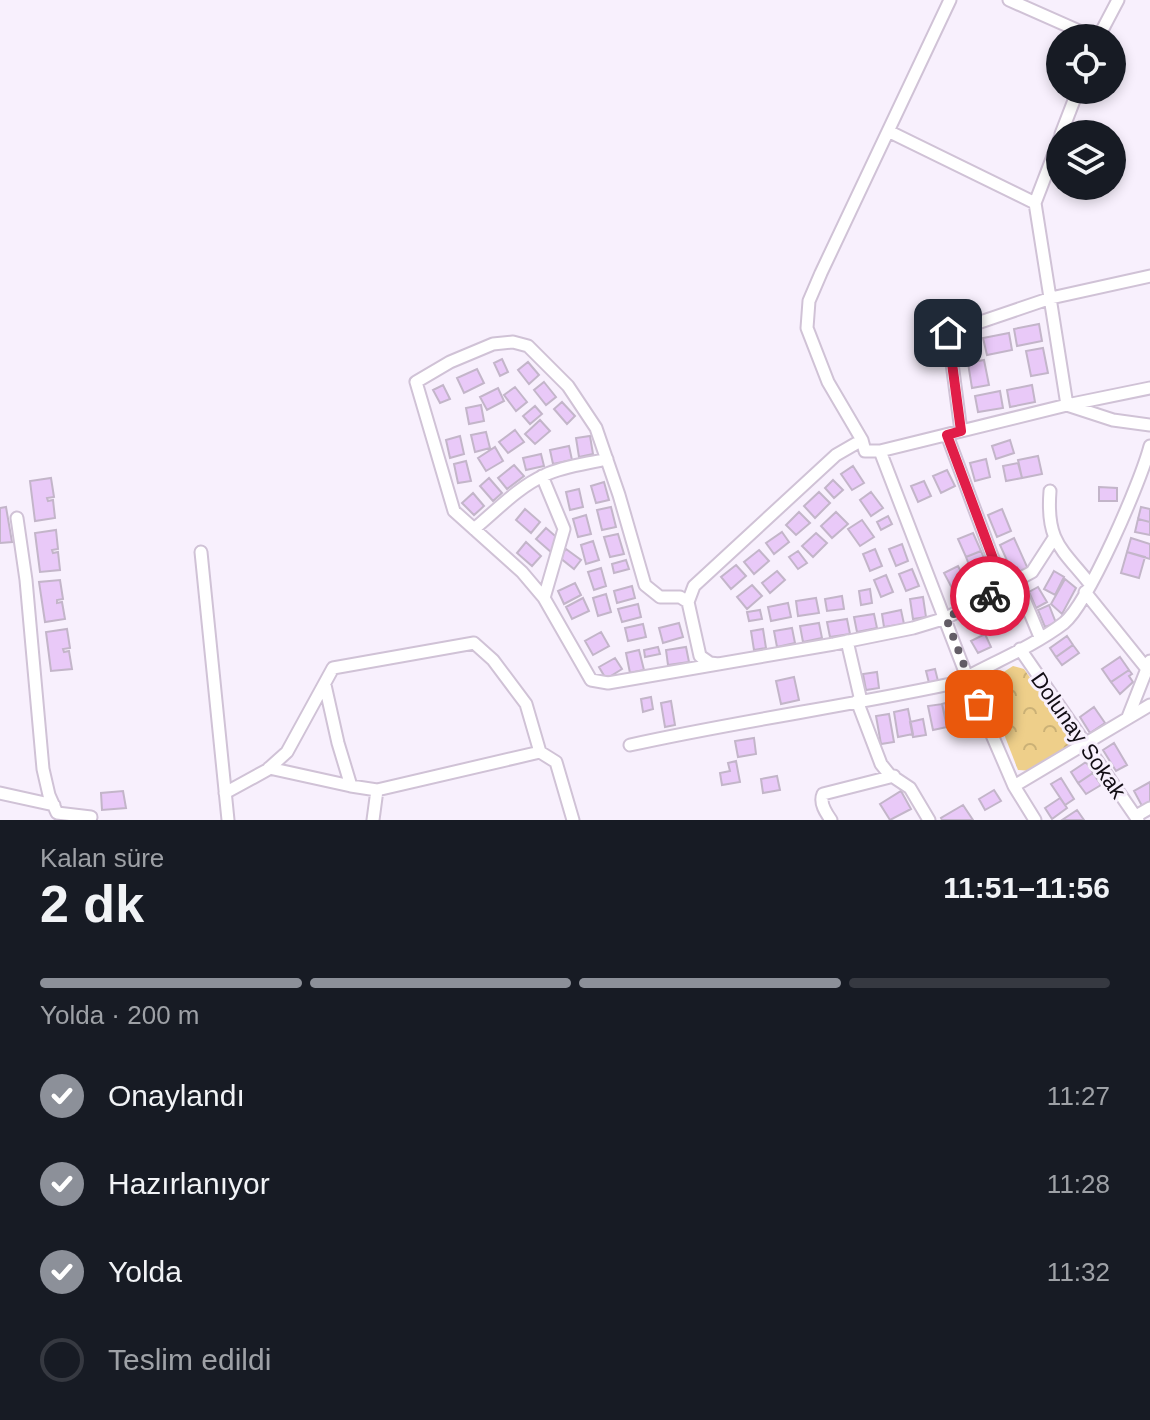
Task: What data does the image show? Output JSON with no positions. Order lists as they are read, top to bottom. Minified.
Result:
{"streets":{"street":["Dolunay Sokak"]},"page":{"heading":["2 dk","Kalan süre","11:51–11:56"],"bar":"Yolda · 200 m","list":[["Onaylandı","11:27"],["Hazırlanıyor","11:28"],["Yolda","11:32"],"Teslim edildi"]}}
